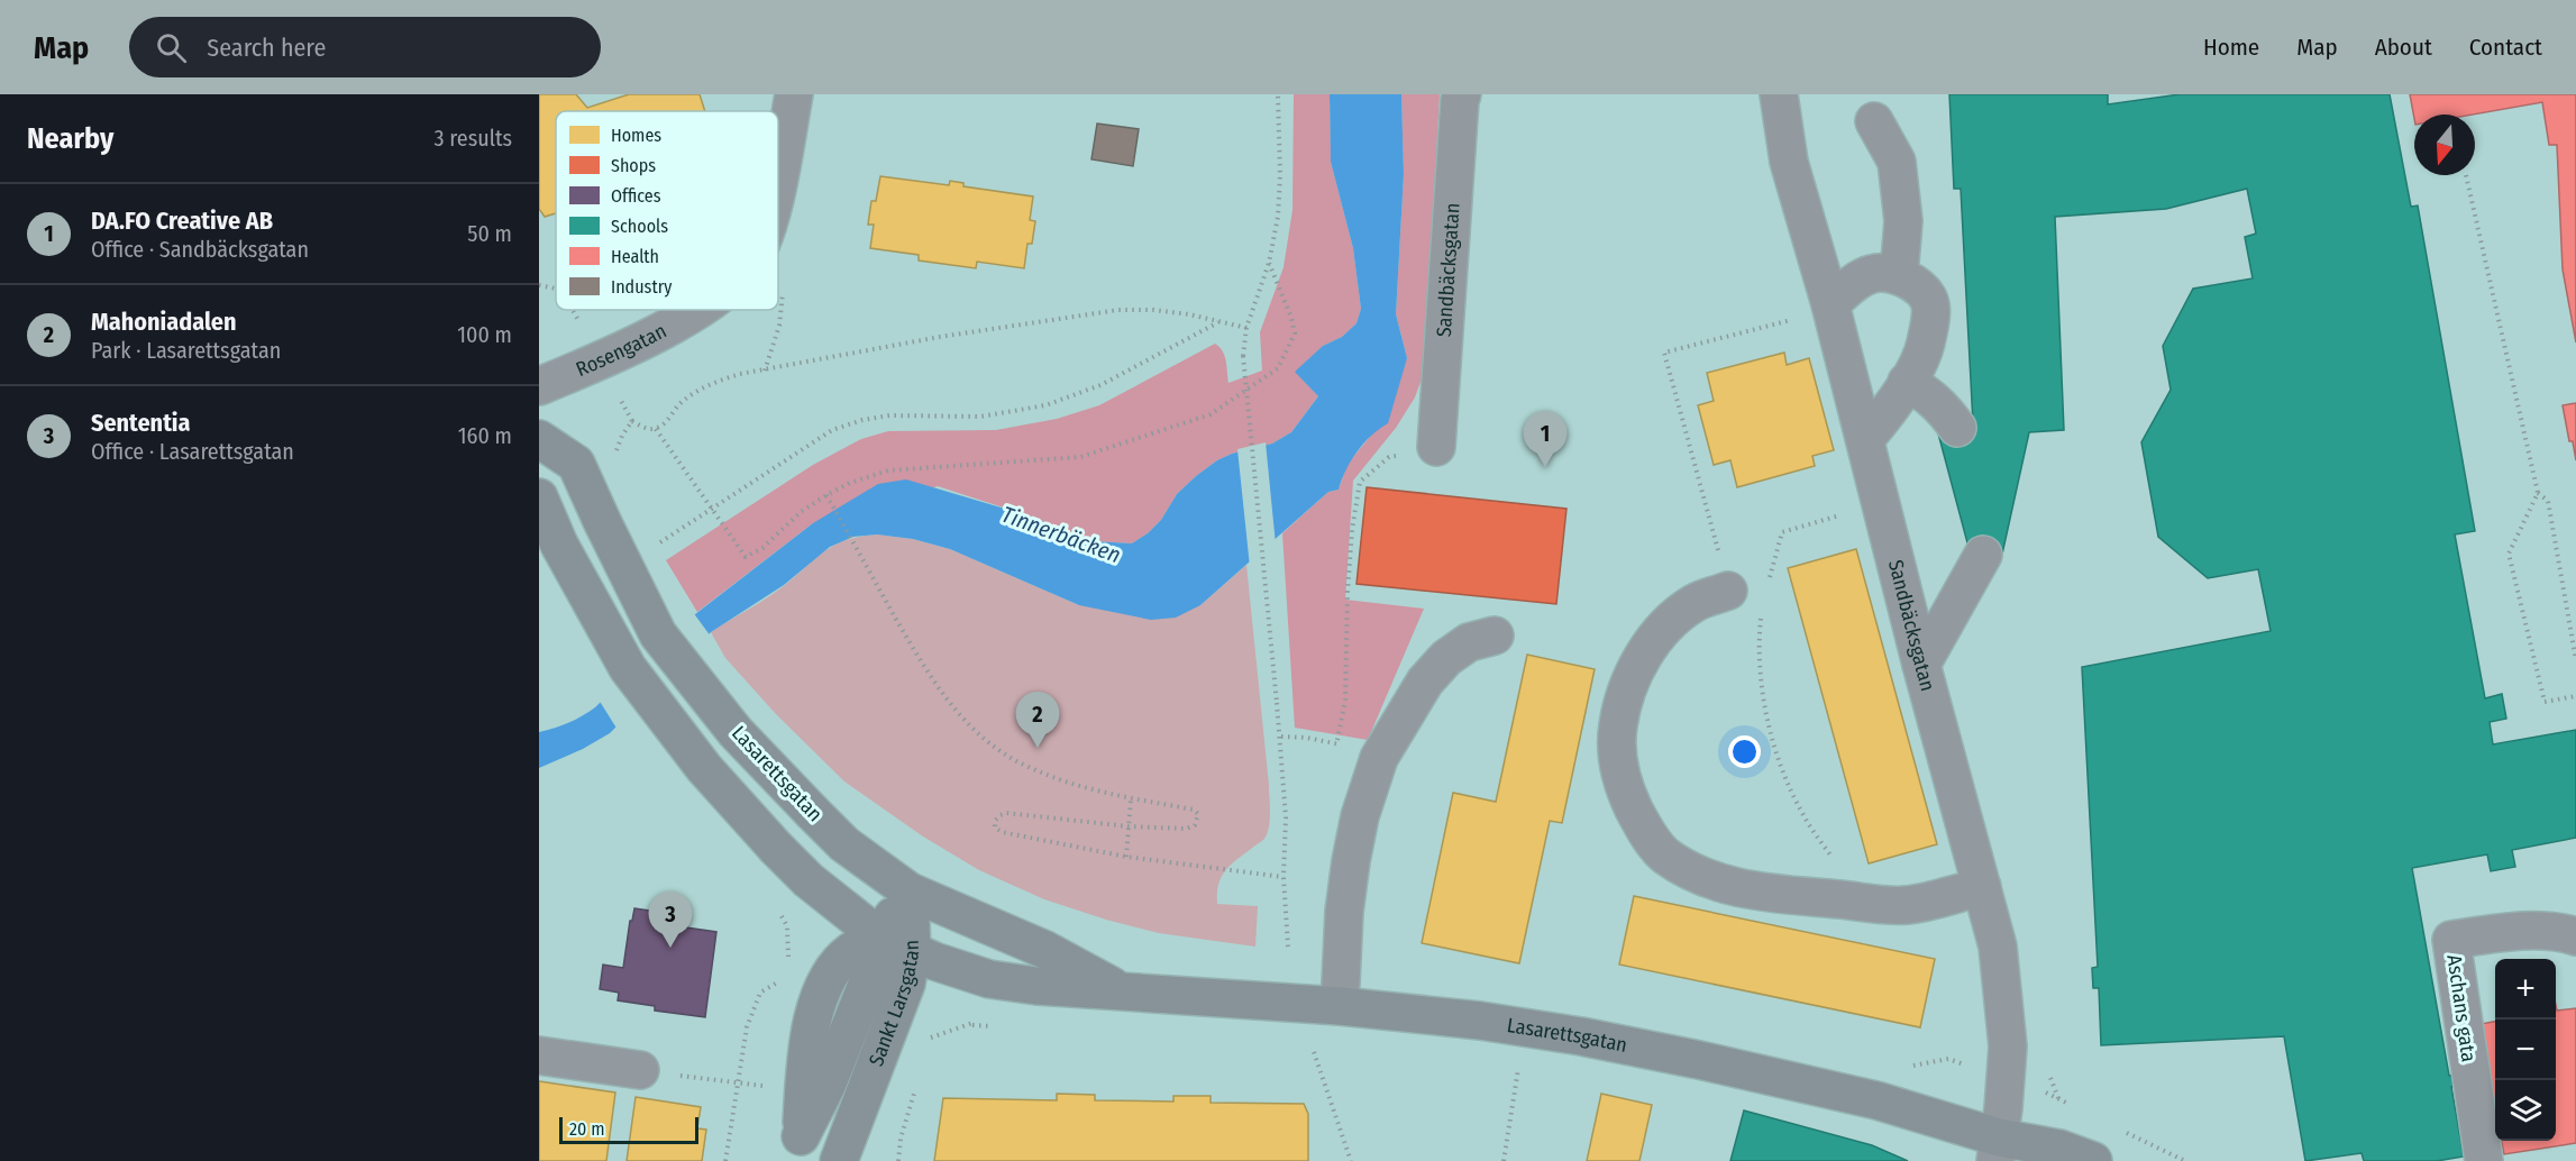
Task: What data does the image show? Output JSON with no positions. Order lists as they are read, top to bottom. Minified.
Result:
{"streets":{"main road":["Lasarettsgatan","Sankt Larsgatan"],"street":["Sandbäcksgatan","Rosengatan","Aschans gata"]},"crossings":[["Sandbäcksgatan","Lasarettsgatan"],["Lasarettsgatan","Sankt Larsgatan"]],"water":["Tinnerbäcken"],"legend":["Homes","Shops","Offices","Schools","Health","Industry"],"scale_bar":"20 m","north":"bottom","page":{"header":"Map","search":"Search here","nav":["Home","Map","About","Contact"],"heading":["Nearby","3 results"],"list":[{"mark":"1","name":"DA.FO Creative AB","note":"Office · Sandbäcksgatan","value":"50 m"},{"mark":"2","name":"Mahoniadalen","note":"Park · Lasarettsgatan","value":"100 m"},{"mark":"3","name":"Sententia","note":"Office · Lasarettsgatan","value":"160 m"}],"pins":["1","2","3"],"map_buttons":["+","−"],"scale":"20 m"}}
